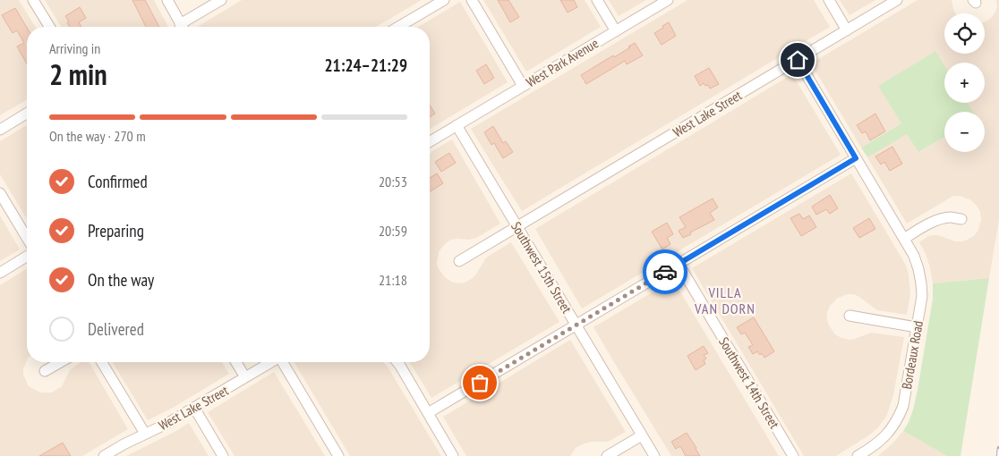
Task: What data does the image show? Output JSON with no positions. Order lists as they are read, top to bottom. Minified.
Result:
{"streets":{"street":["West Park Avenue","West Lake Street","Southwest 15th Street","Bordeaux Road","Southwest 14th Street"]},"crossings":[["West Park Avenue","Southwest 15th Street"],["West Lake Street","Southwest 15th Street"],["West Lake Street","Bordeaux Road"]],"districts":["VILLA VAN DORN"],"page":{"map_buttons":["+","−"],"heading":["2 min","Arriving in","21:24–21:29"],"bar":"On the way · 270 m","list":[["Confirmed","20:53"],["Preparing","20:59"],["On the way","21:18"],"Delivered"]}}
